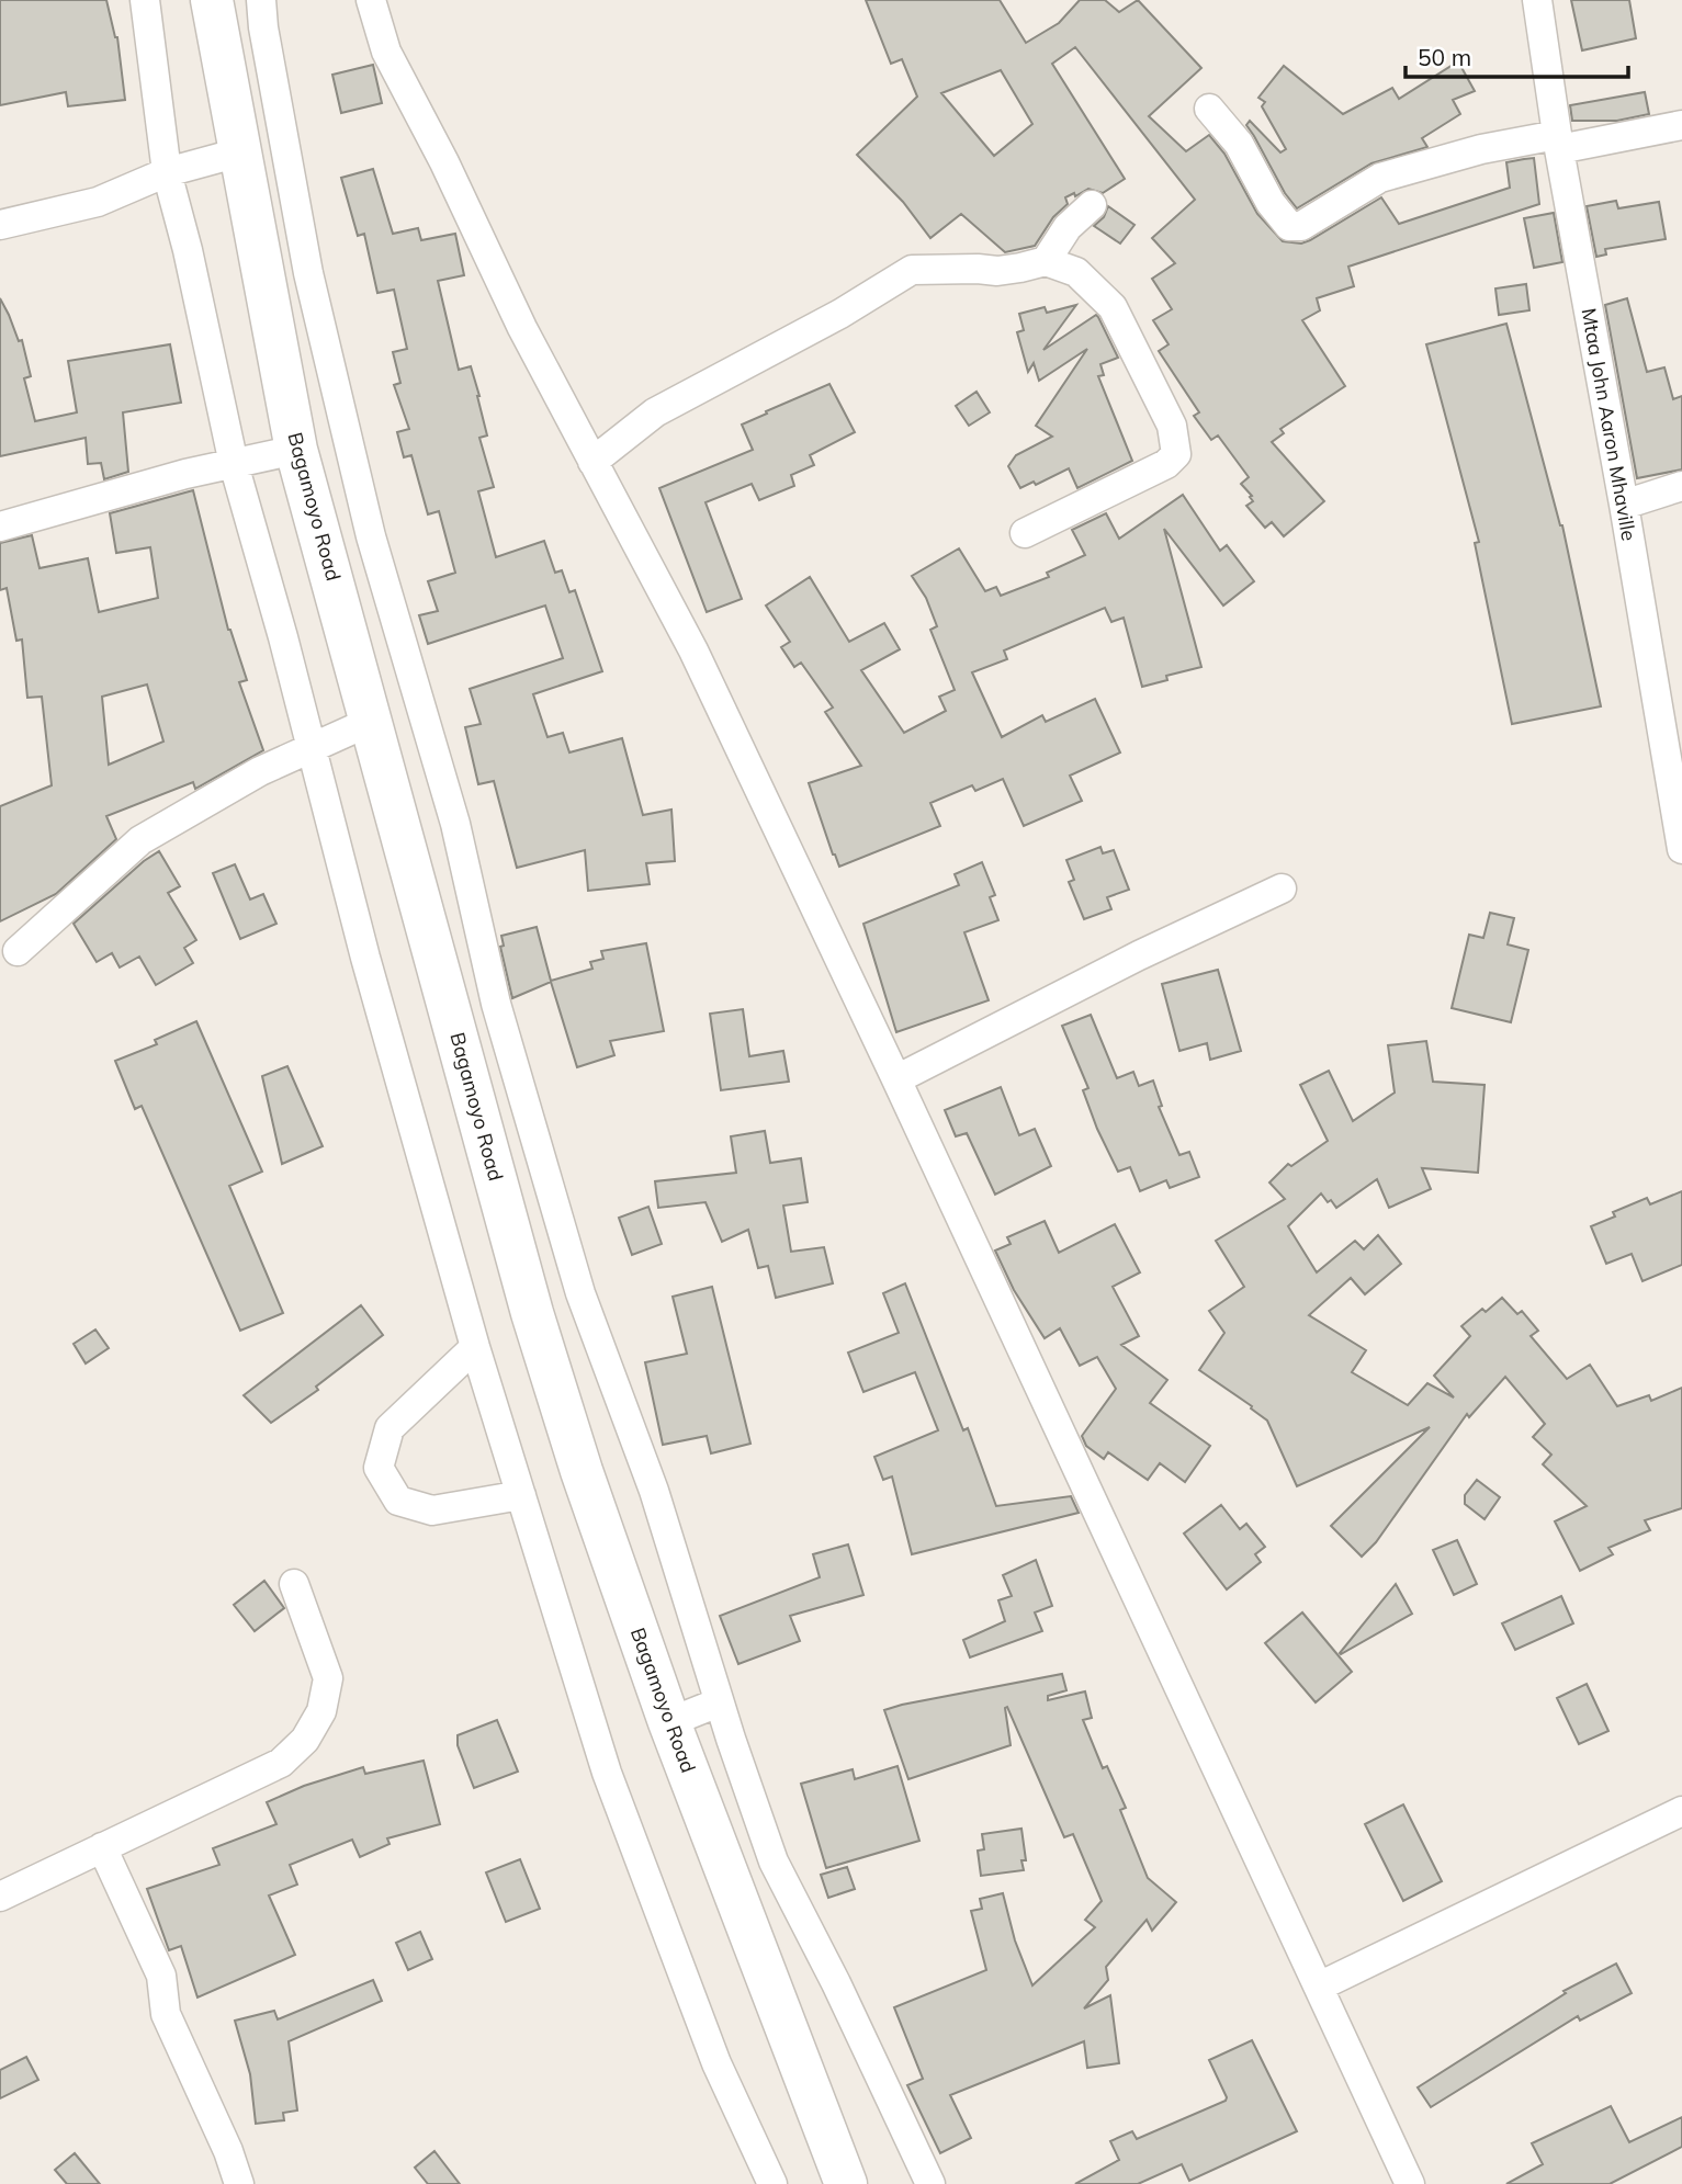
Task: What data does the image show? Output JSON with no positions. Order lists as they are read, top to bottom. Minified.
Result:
{"streets":{"highway":["Bagamoyo Road"],"street":["Mtaa John Aaron Mhaville"]},"scale_bar":"50 m"}
